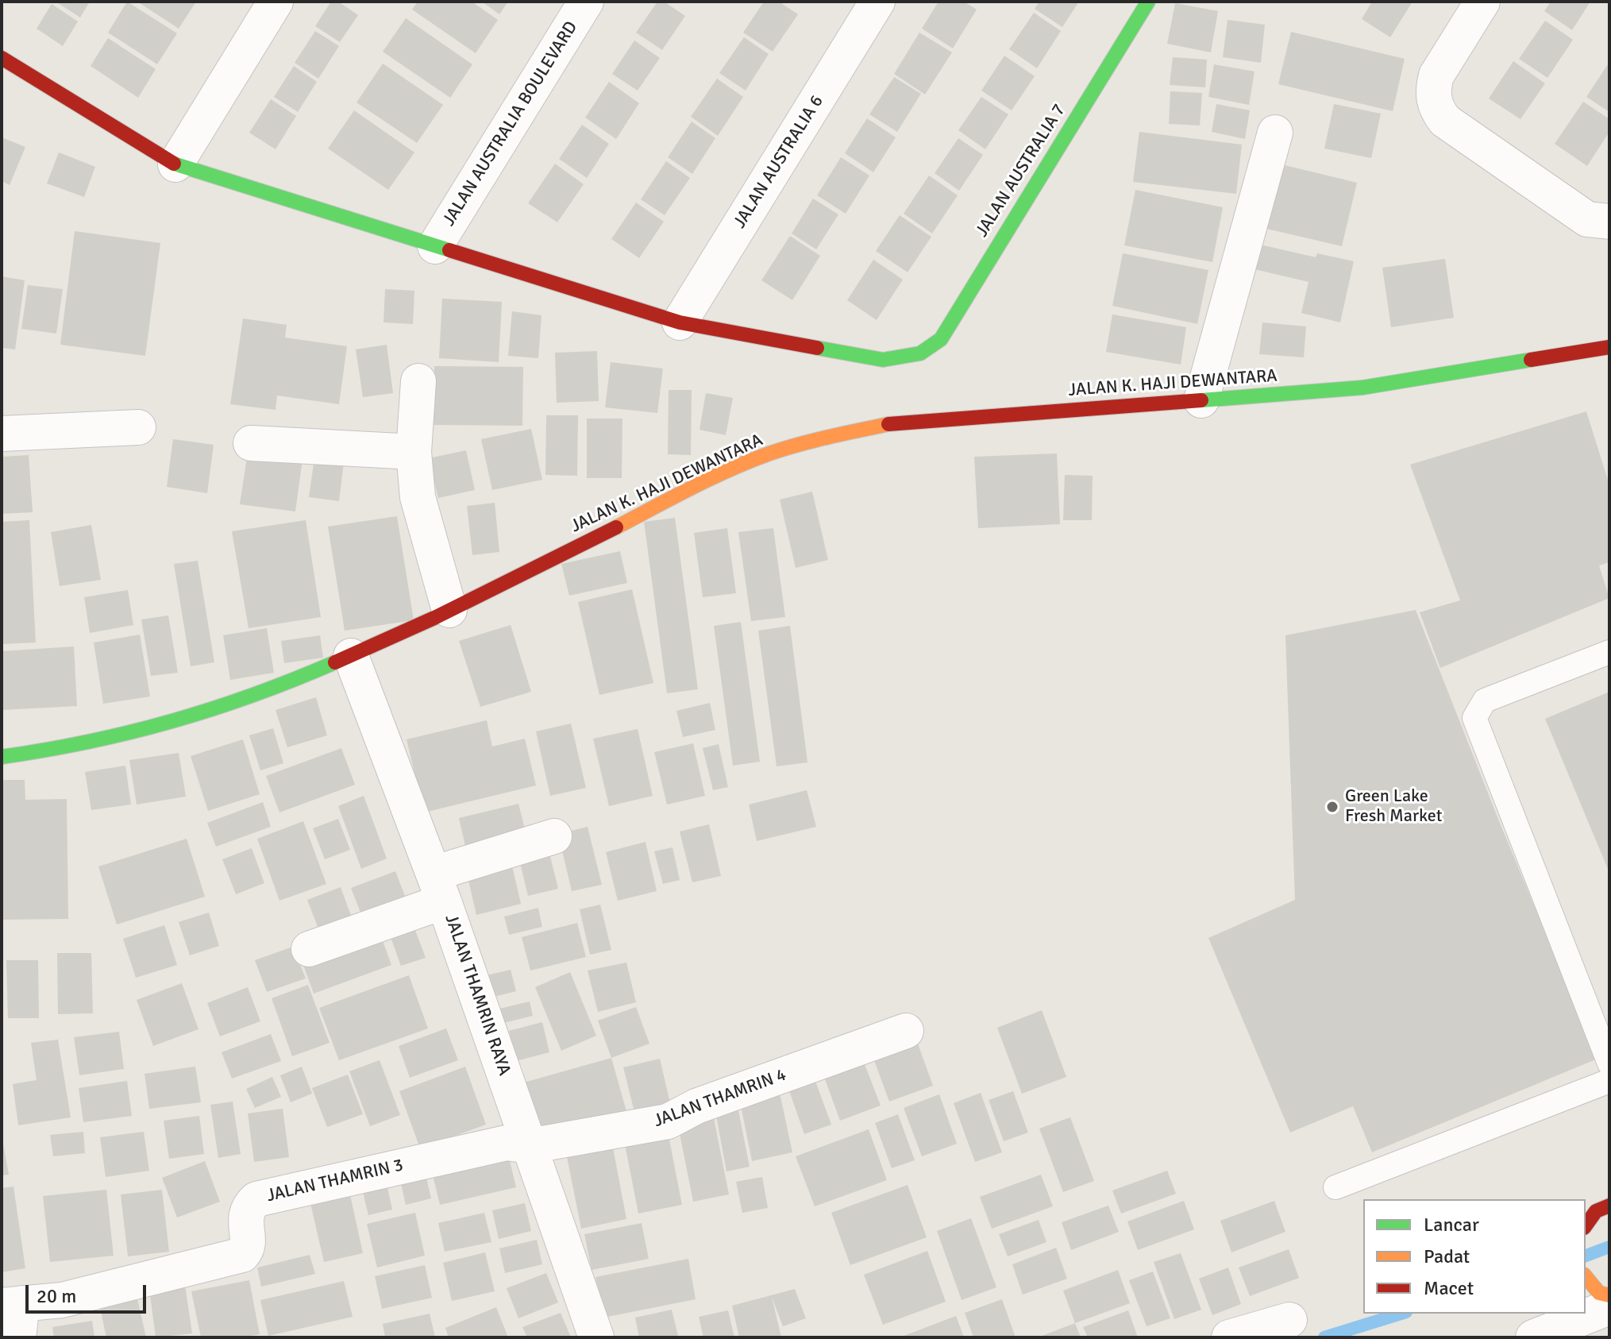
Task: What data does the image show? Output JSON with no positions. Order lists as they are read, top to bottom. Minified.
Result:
{"streets":{"street":["JALAN AUSTRALIA BOULEVARD","JALAN AUSTRALIA 6","JALAN AUSTRALIA 7","JALAN K. HAJI DEWANTARA","JALAN THAMRIN RAYA","JALAN THAMRIN 4","JALAN THAMRIN 3"]},"crossings":[["JALAN AUSTRALIA 6","JALAN AUSTRALIA 7"],["JALAN K. HAJI DEWANTARA","JALAN THAMRIN RAYA"],["JALAN THAMRIN RAYA","JALAN THAMRIN 4"],["JALAN THAMRIN RAYA","JALAN THAMRIN 3"],["JALAN THAMRIN 4","JALAN THAMRIN 3"]],"places":["Green Lake Fresh Market"],"legend":["Lancar","Padat","Macet"],"scale_bar":"20 m"}
